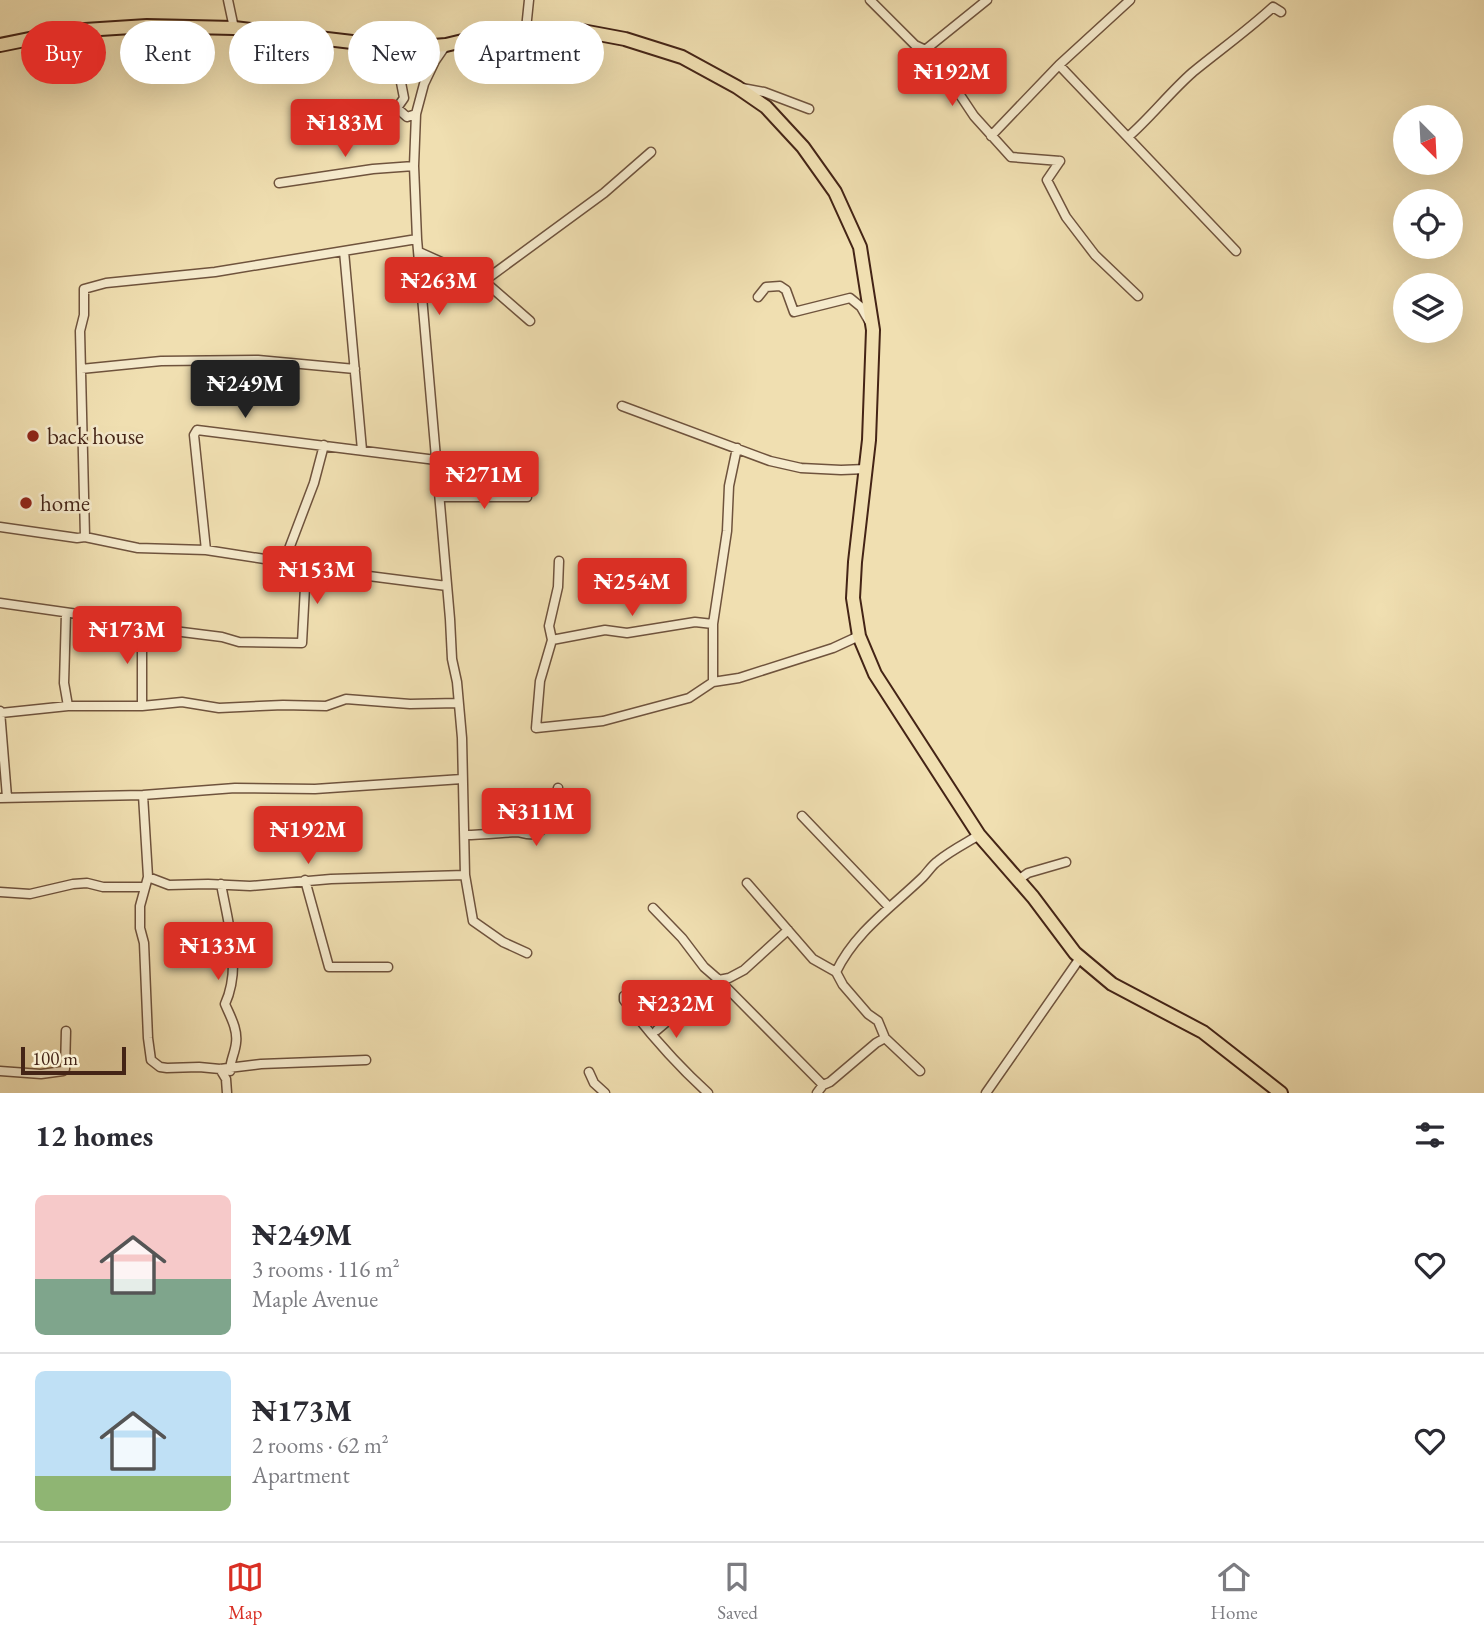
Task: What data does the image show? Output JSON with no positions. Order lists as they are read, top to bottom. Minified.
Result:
{"places":["back house","home"],"scale_bar":"100 m","north":"bottom right","page":{"chip":["Buy","Rent","Filters","New","Apartment"],"price":["₦192M","₦183M","₦263M","₦249M","₦271M","₦153M","₦254M","₦173M","₦311M","₦192M","₦133M","₦232M"],"scale":"100 m","heading":"12 homes","list":[{"name":"₦249M","note":"3 rooms · 116 m² · Maple Avenue"},{"name":"₦173M","note":"2 rooms · 62 m² · Apartment"}],"tabs":["Map","Saved","Home"]}}
